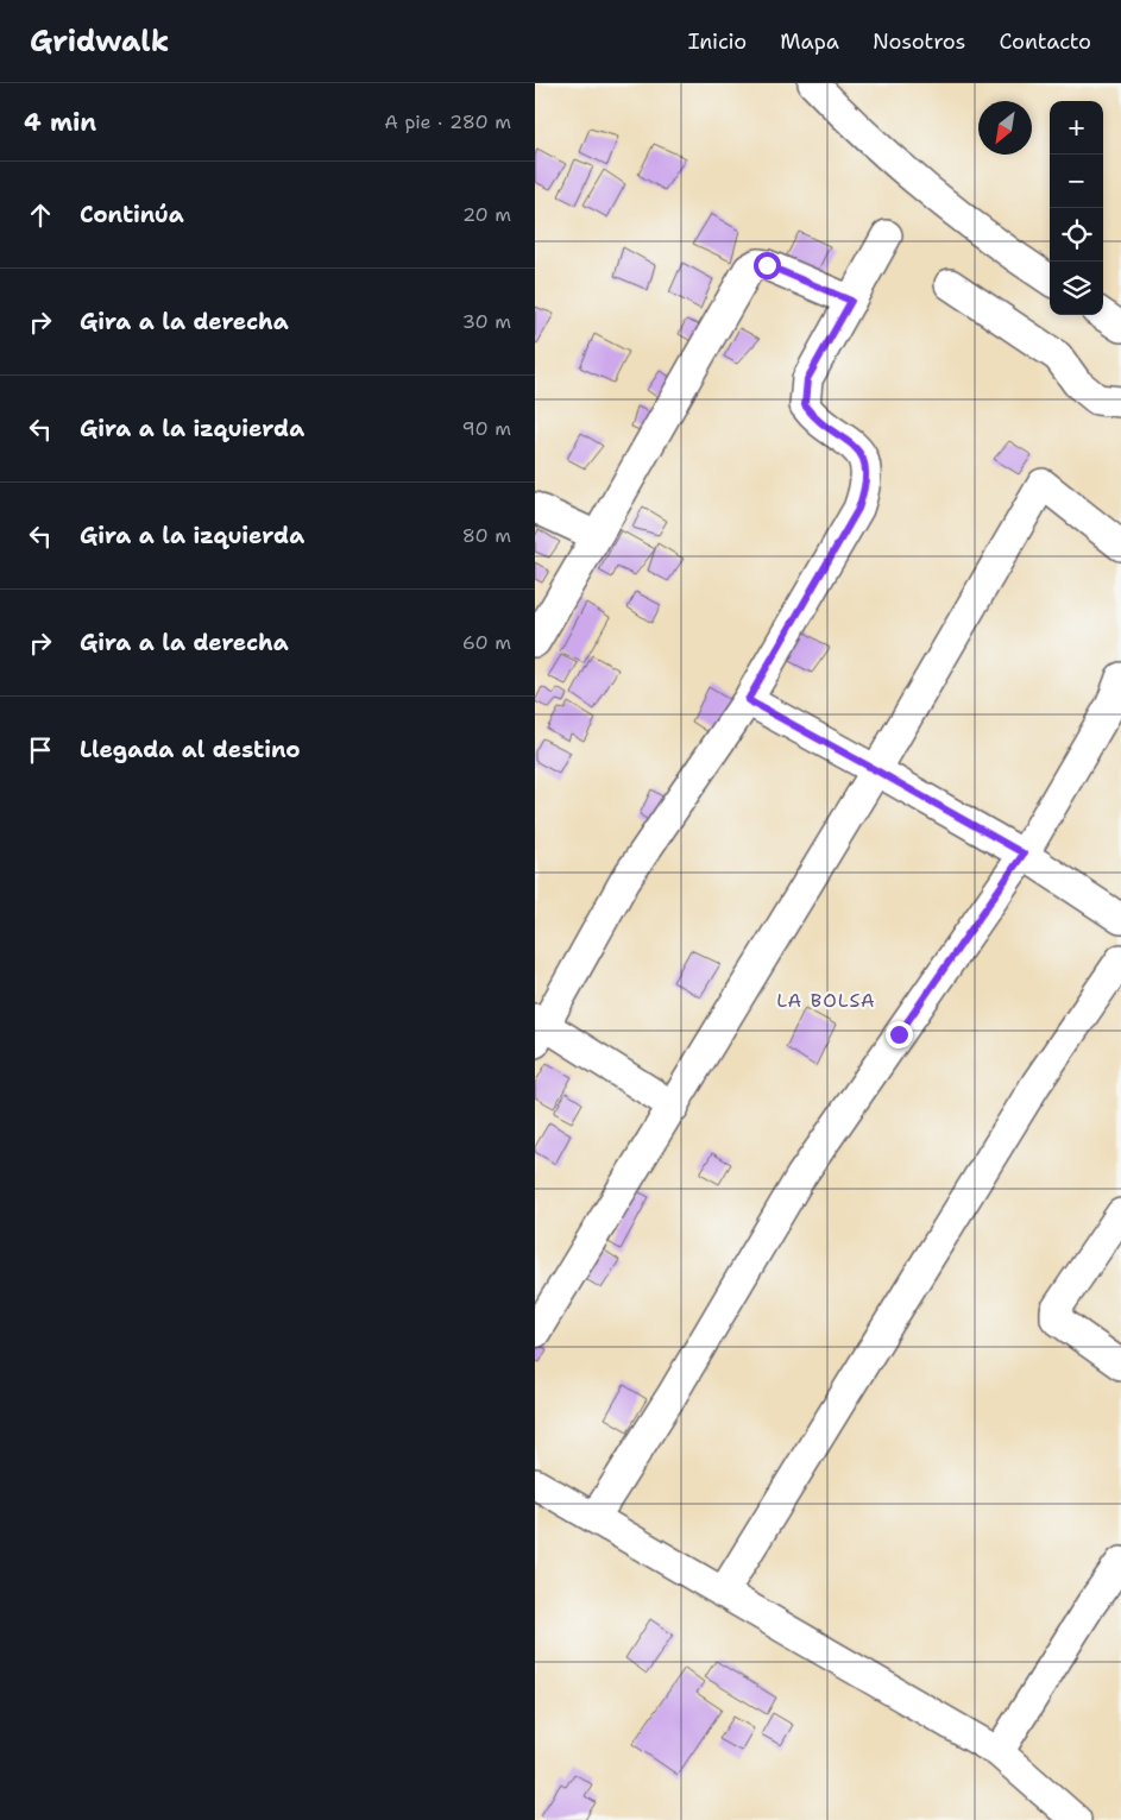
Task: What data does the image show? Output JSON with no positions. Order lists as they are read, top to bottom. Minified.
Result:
{"districts":["LA BOLSA"],"north":"bottom left","page":{"header":"Gridwalk","nav":["Inicio","Mapa","Nosotros","Contacto"],"heading":["4 min","A pie · 280 m"],"map_buttons":["+","−"],"list":[["Continúa","20 m"],["Gira a la derecha","30 m"],["Gira a la izquierda","90 m"],["Gira a la izquierda","80 m"],["Gira a la derecha","60 m"],"Llegada al destino"]}}
